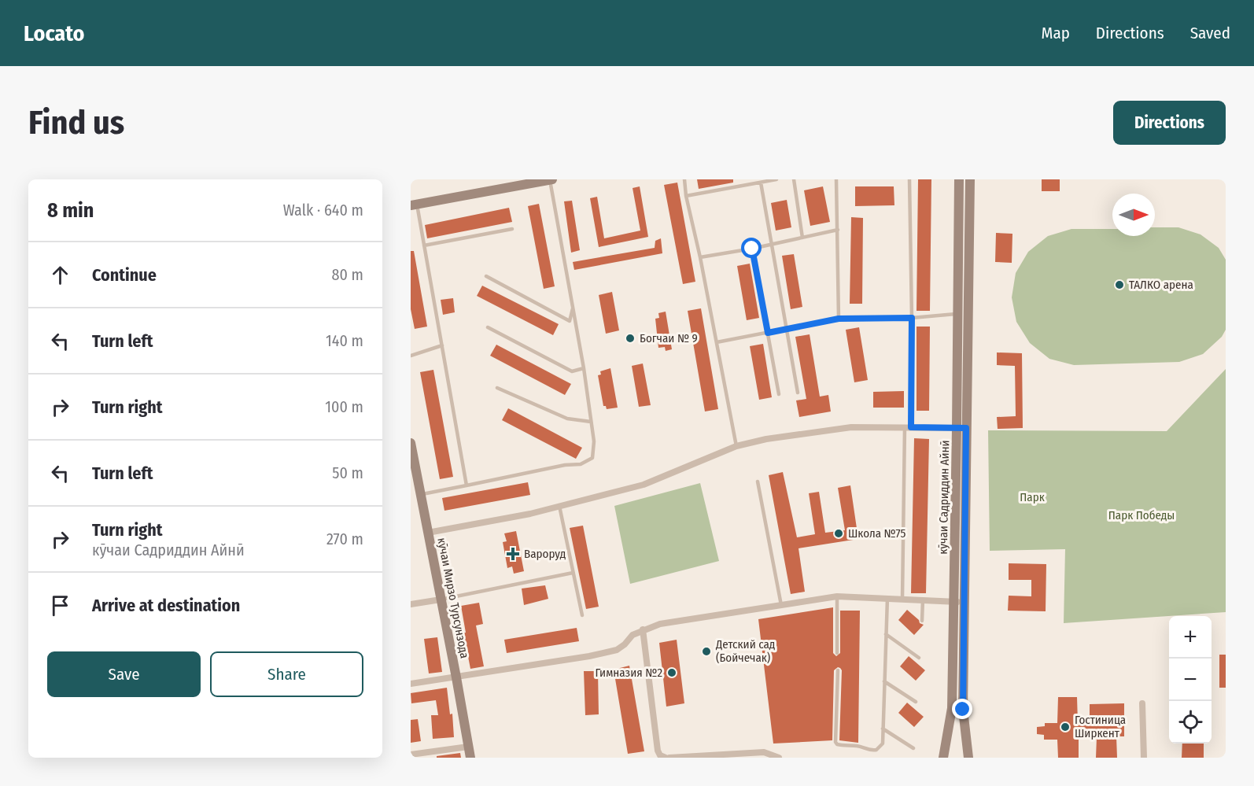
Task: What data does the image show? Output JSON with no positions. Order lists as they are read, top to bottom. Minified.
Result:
{"streets":{"street":["кӯчаи Садриддин Айнӣ","кӯчаи Мирзо Турсунзода"]},"parks":["Парк","Парк Победы"],"places":{"other":["ТАЛКО арена","Богчаи № 9","Школа №75","Детский сад (Бойчечак)","Гимназия №2","Гостиница Ширкент"],"health":["Вароруд"]},"north":"right","page":{"header":"Locato","nav":["Map","Directions","Saved"],"buttons":["Directions",["Save","Share"]],"title":"Find us","heading":["8 min","Walk · 640 m"],"list":[["Continue","80 m"],["Turn left","140 m"],["Turn right","100 m"],["Turn left","50 m"],["Turn right","кӯчаи Садриддин Айнӣ","270 m"],"Arrive at destination"],"map_buttons":["+","−"]}}
